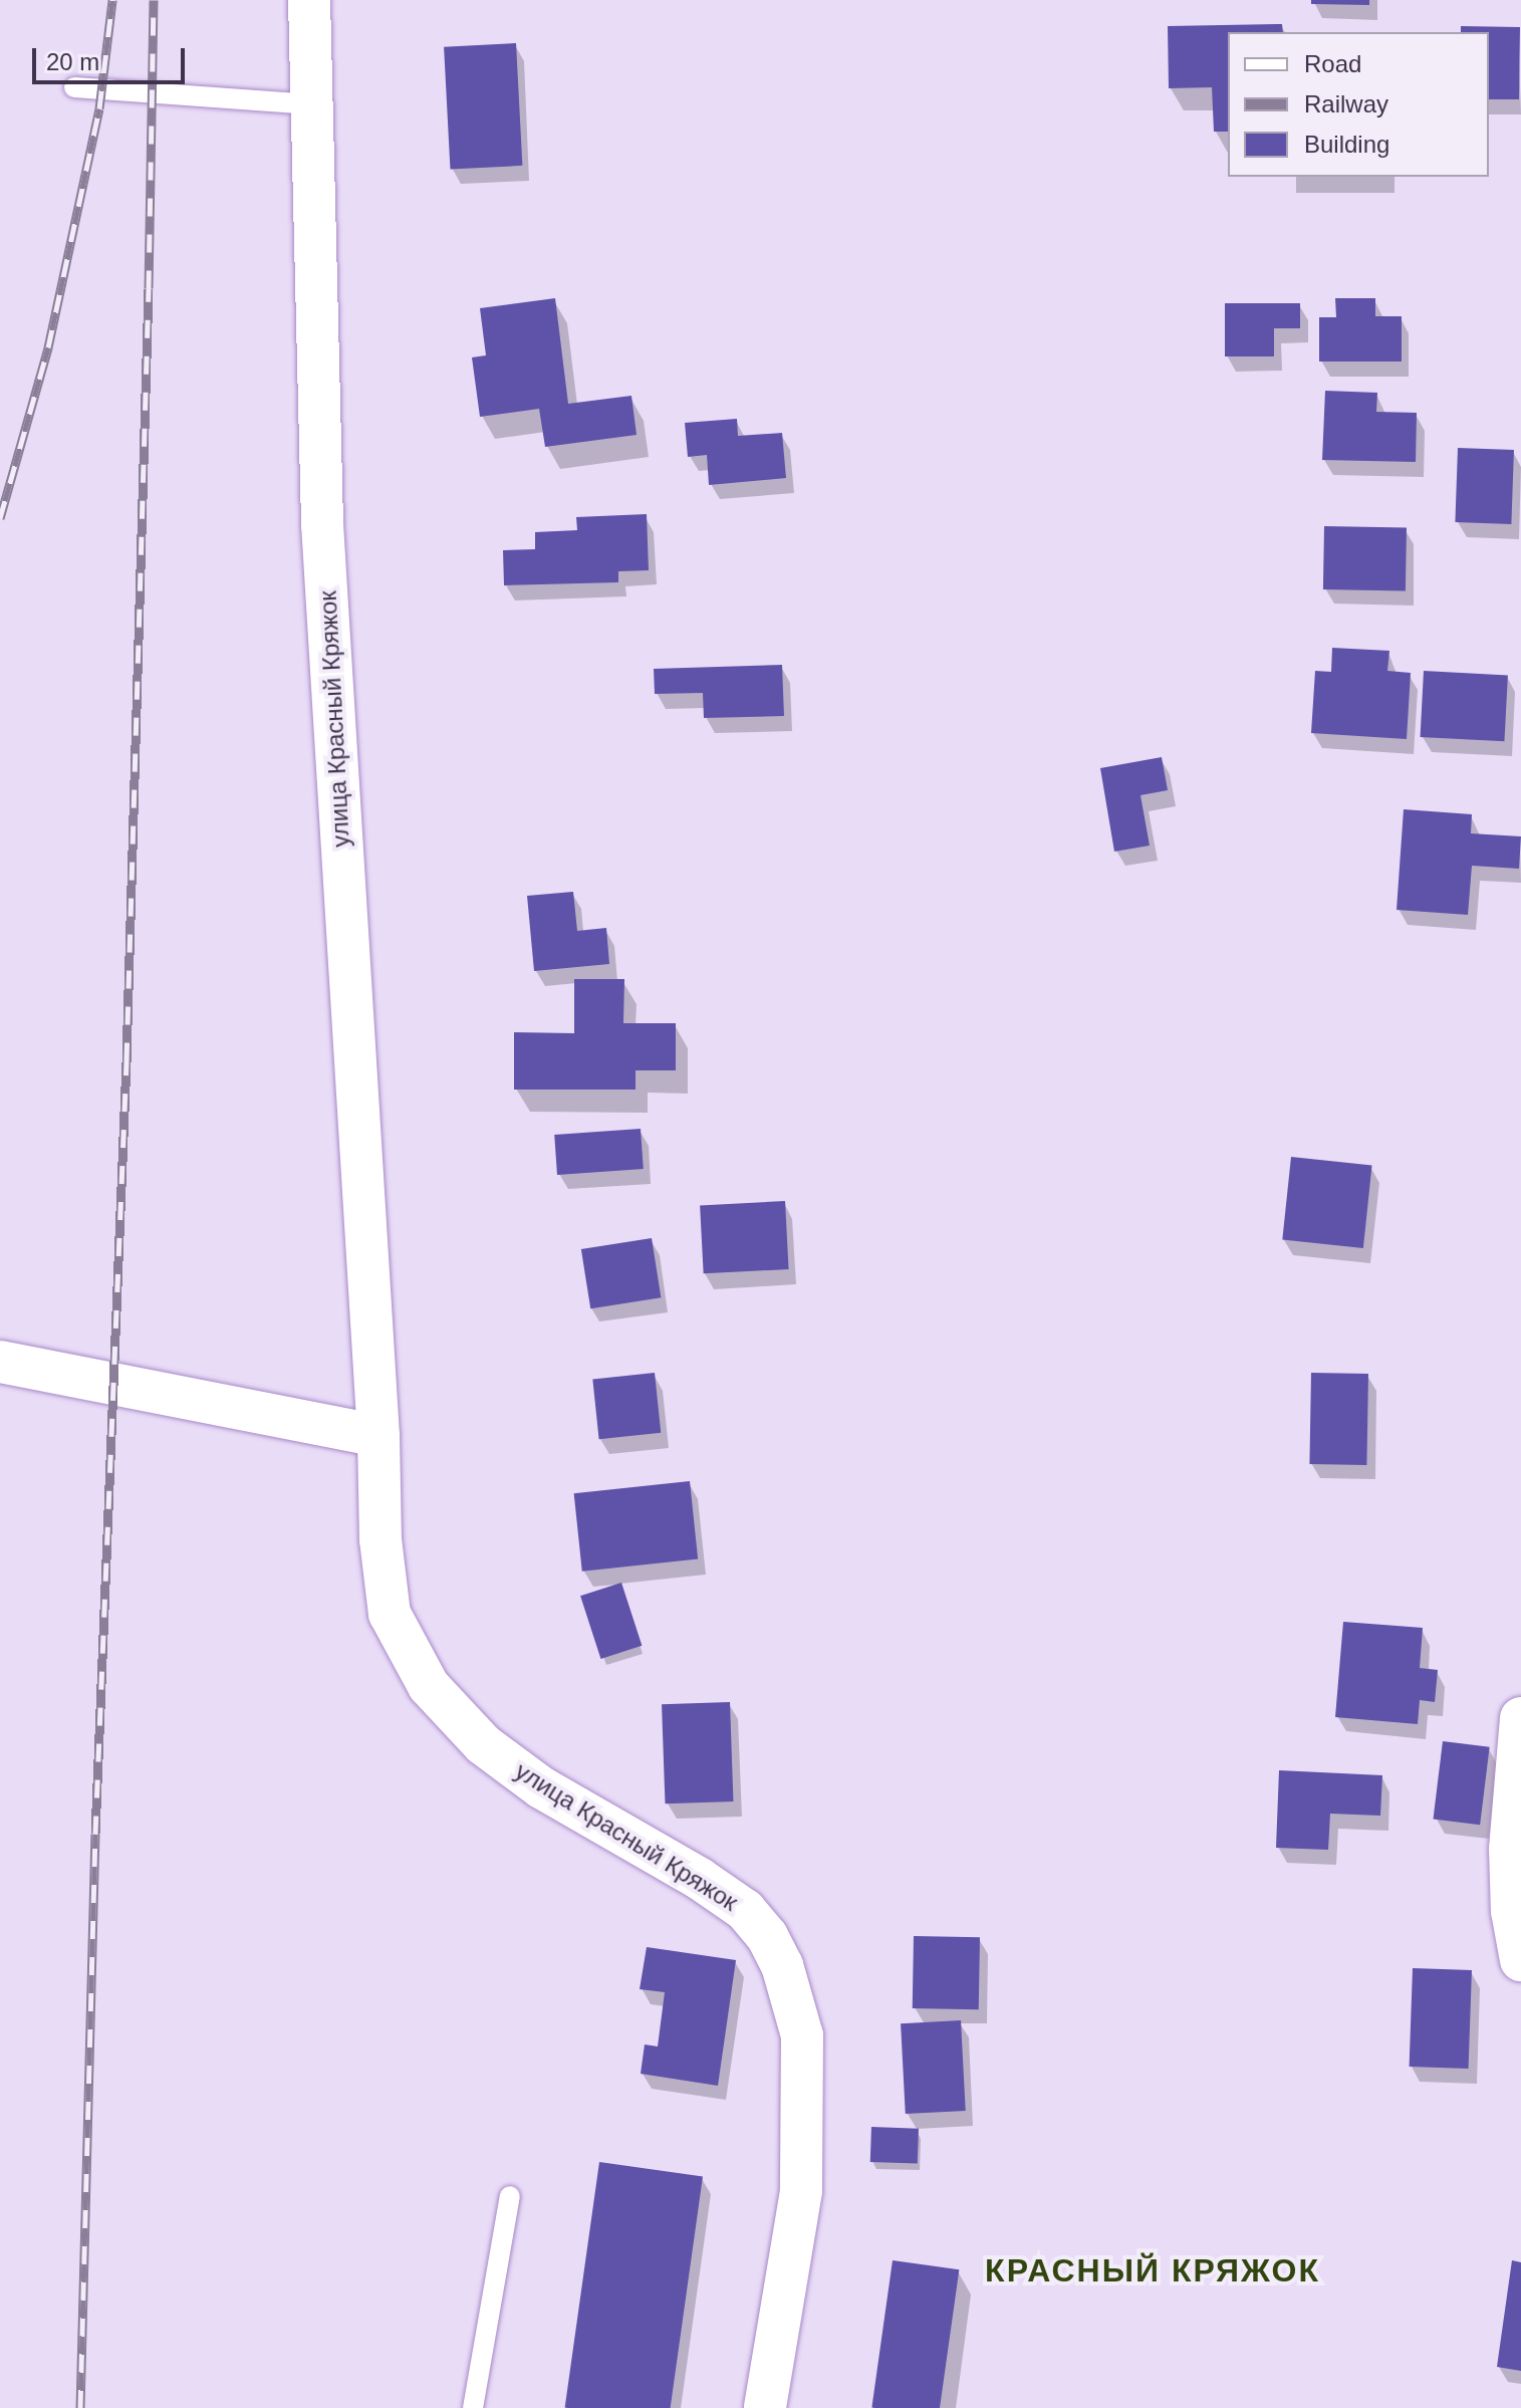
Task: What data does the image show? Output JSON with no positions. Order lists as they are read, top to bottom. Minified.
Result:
{"streets":{"street":["улица Красный Кряжок"]},"districts":["КРАСНЫЙ КРЯЖОК"],"legend":["Road","Railway","Building"],"scale_bar":"20 m"}
